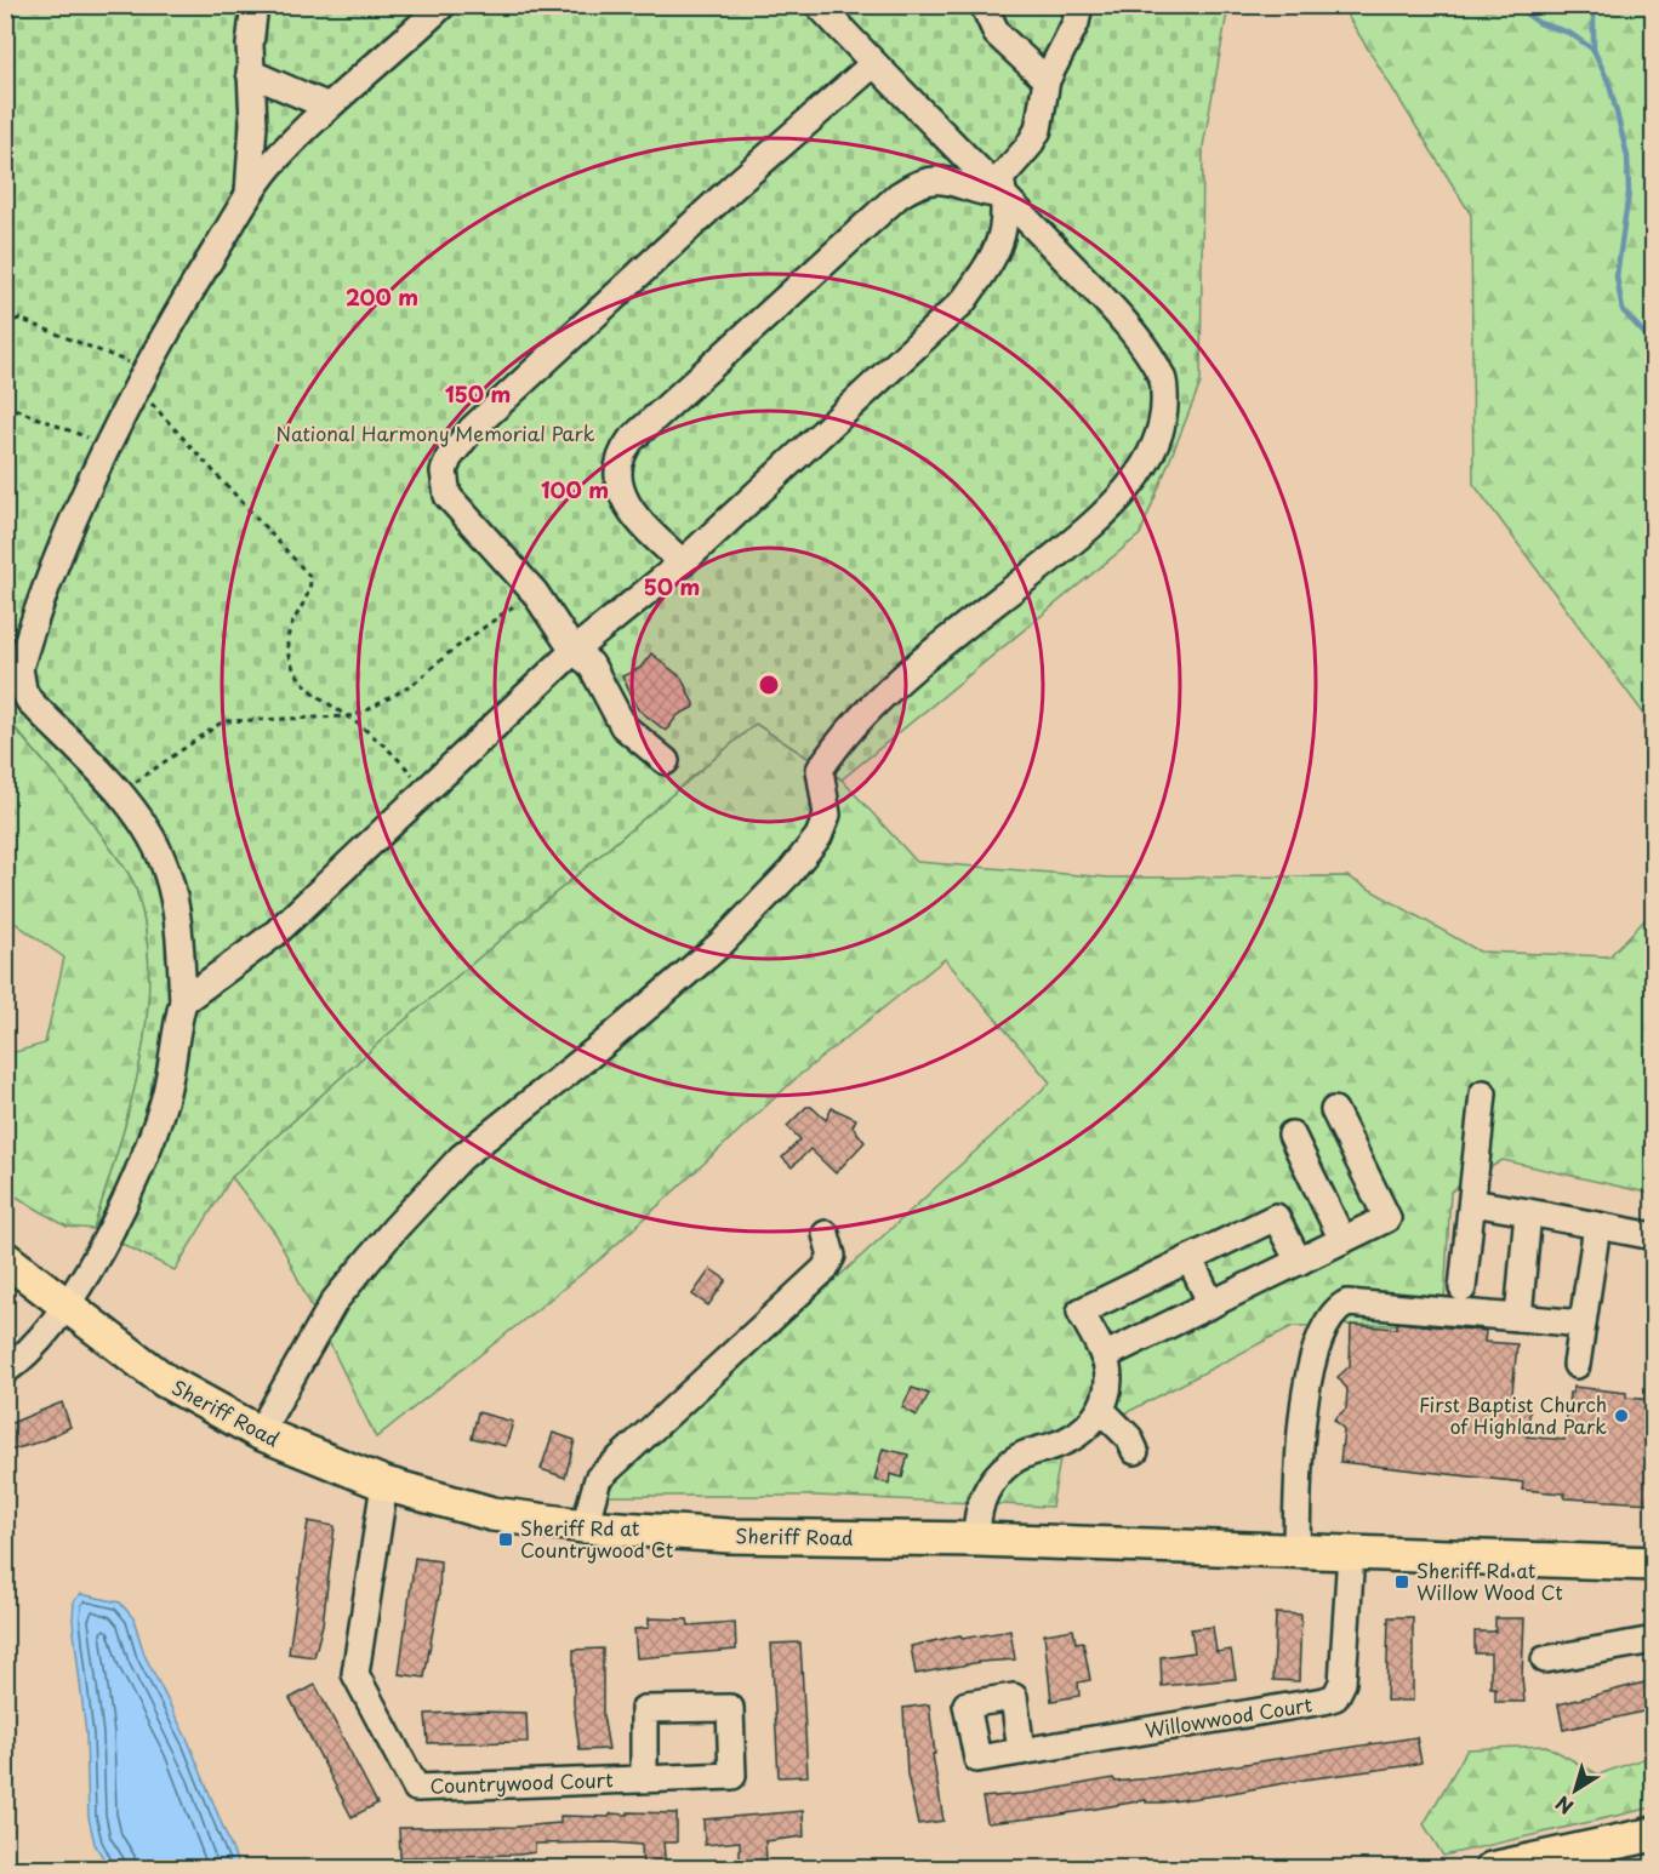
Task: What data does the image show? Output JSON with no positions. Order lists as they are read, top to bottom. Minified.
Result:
{"streets":{"main road":["Sheriff Road"],"street":["Willowwood Court","Countrywood Court"]},"crossings":[["Sheriff Road","Willowwood Court"],["Sheriff Road","Countrywood Court"]],"parks":["National Harmony Memorial Park"],"places":{"other":["First Baptist Church of Highland Park"],"transit":["Sheriff Rd at Countrywood Ct","Sheriff Rd at Willow Wood Ct"]},"north":"bottom left","rings":["200 m","150 m","100 m","50 m"]}
